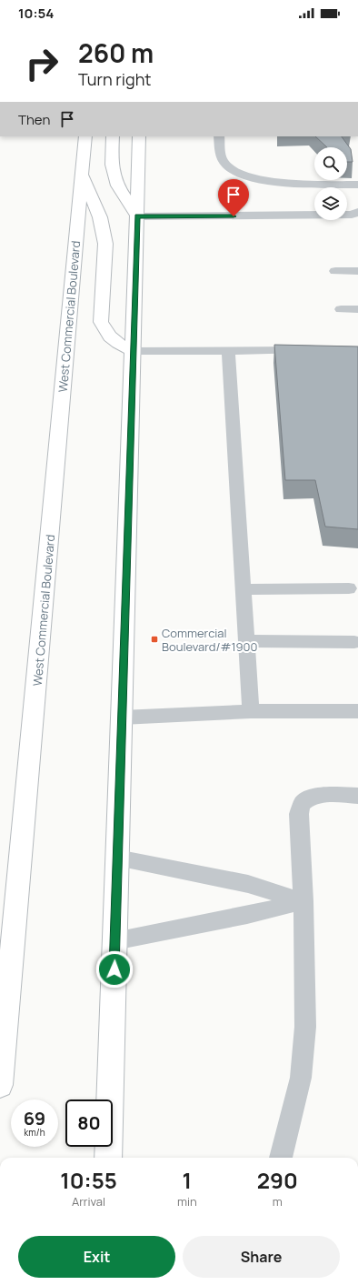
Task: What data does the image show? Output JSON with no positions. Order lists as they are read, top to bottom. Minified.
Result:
{"streets":{"highway":["West Commercial Boulevard"]},"places":{"transit":["Commercial Boulevard/#1900"]},"page":{"status":"10:54","turn":["260 m","Turn right"],"then":"Then","speed":"69 km/h","limit":"80","eta":["10:55","Arrival","1","min","290","m"],"buttons":["Exit","Share"]}}
